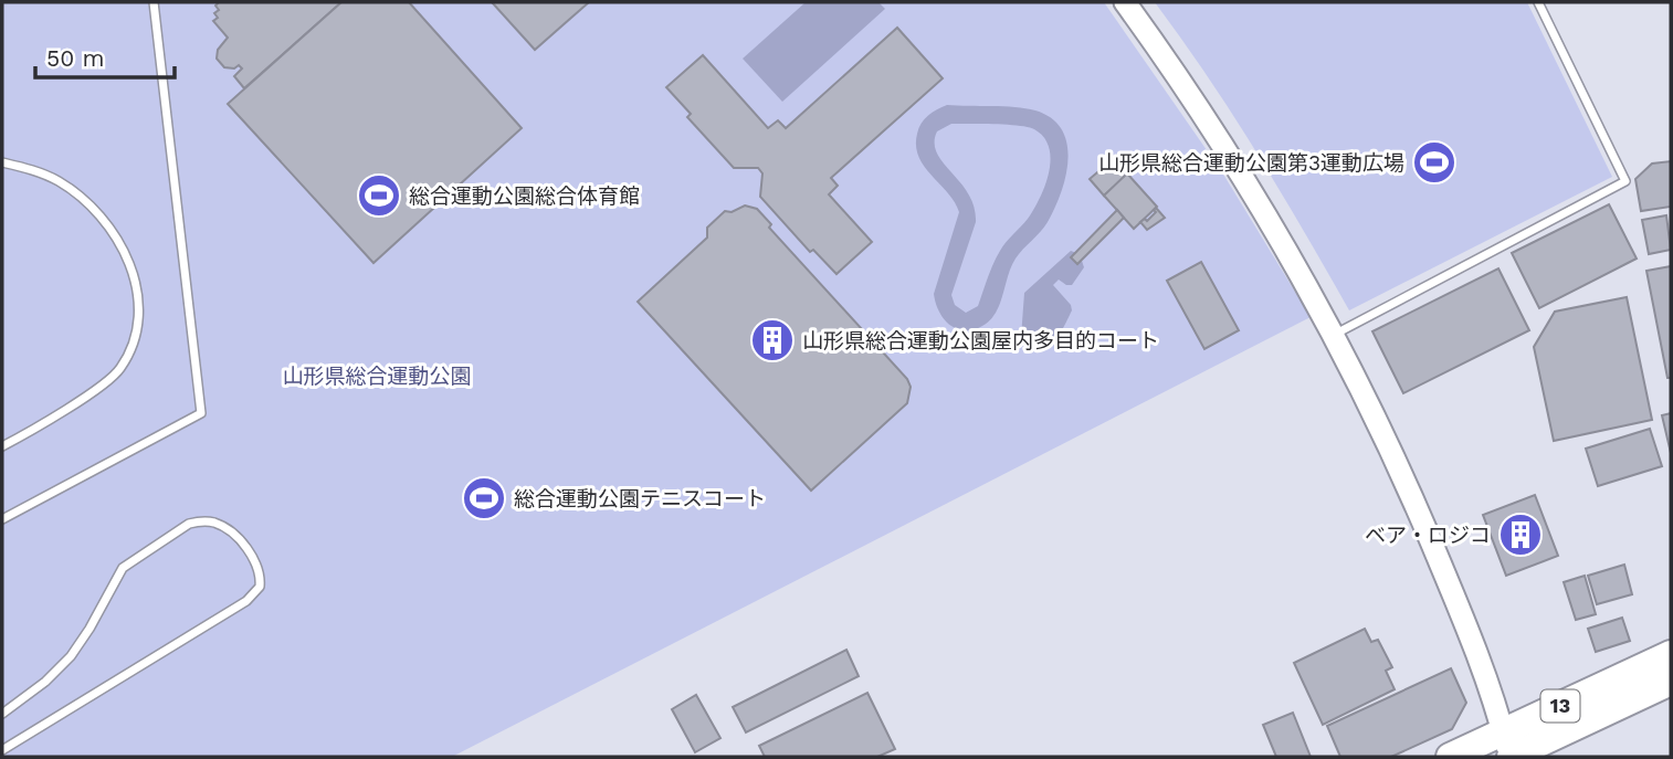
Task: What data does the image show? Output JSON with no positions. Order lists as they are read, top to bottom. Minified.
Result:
{"streets":{"highway":["13"]},"parks":["山形県総合運動公園"],"places":{"sports":["山形県総合運動公園第3運動広場","総合運動公園総合体育館","総合運動公園テニスコート"],"building":["山形県総合運動公園屋内多目的コート","ベア・ロジコ"]},"scale_bar":"50 m"}
